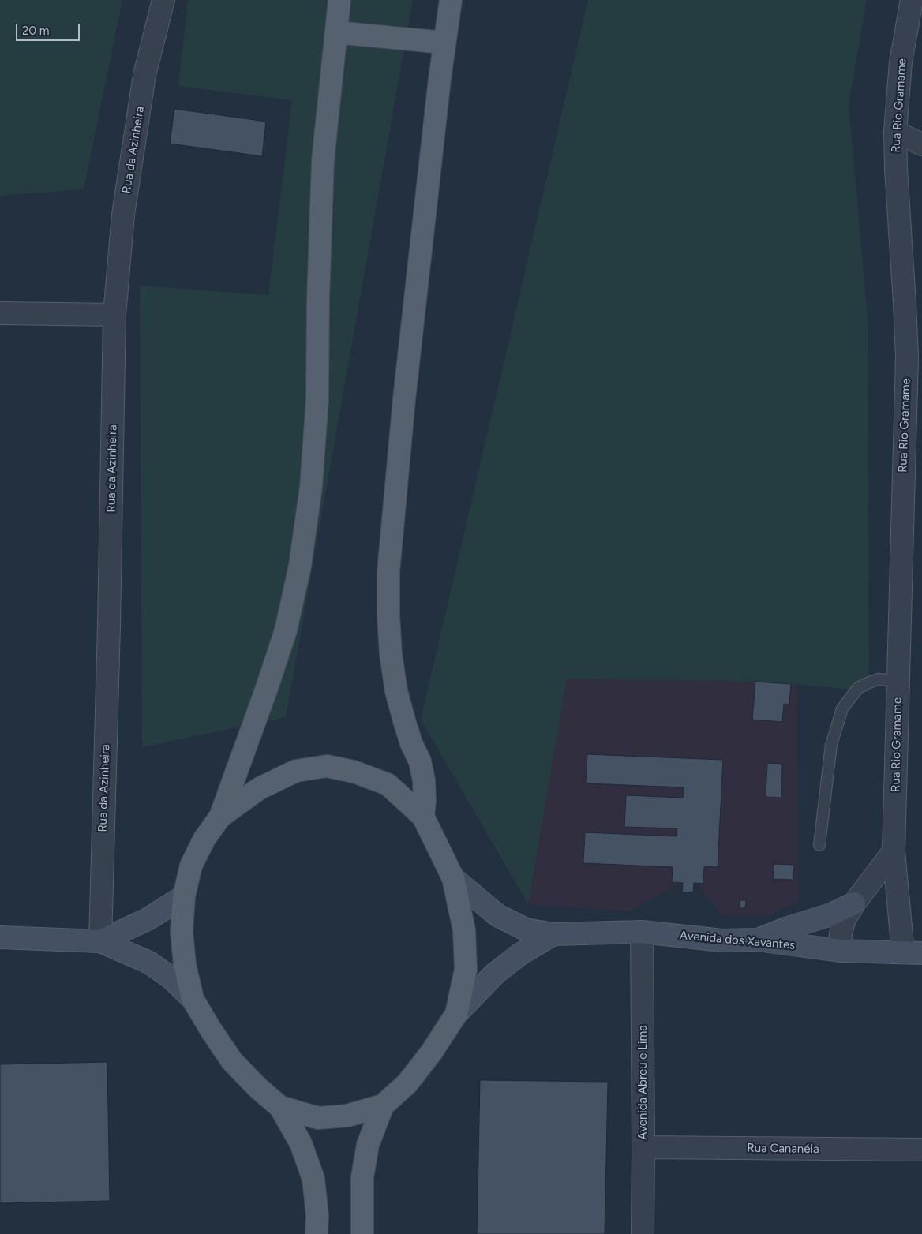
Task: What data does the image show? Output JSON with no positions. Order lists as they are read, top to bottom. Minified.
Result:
{"streets":{"main road":["Avenida dos Xavantes"],"street":["Rua Rio Gramame","Rua da Azinheira","Avenida Abreu e Lima","Rua Cananéia"]},"crossings":[["Rua Rio Gramame","Avenida dos Xavantes"],["Avenida dos Xavantes","Avenida Abreu e Lima"],["Avenida Abreu e Lima","Rua Cananéia"]],"scale_bar":"20 m"}
